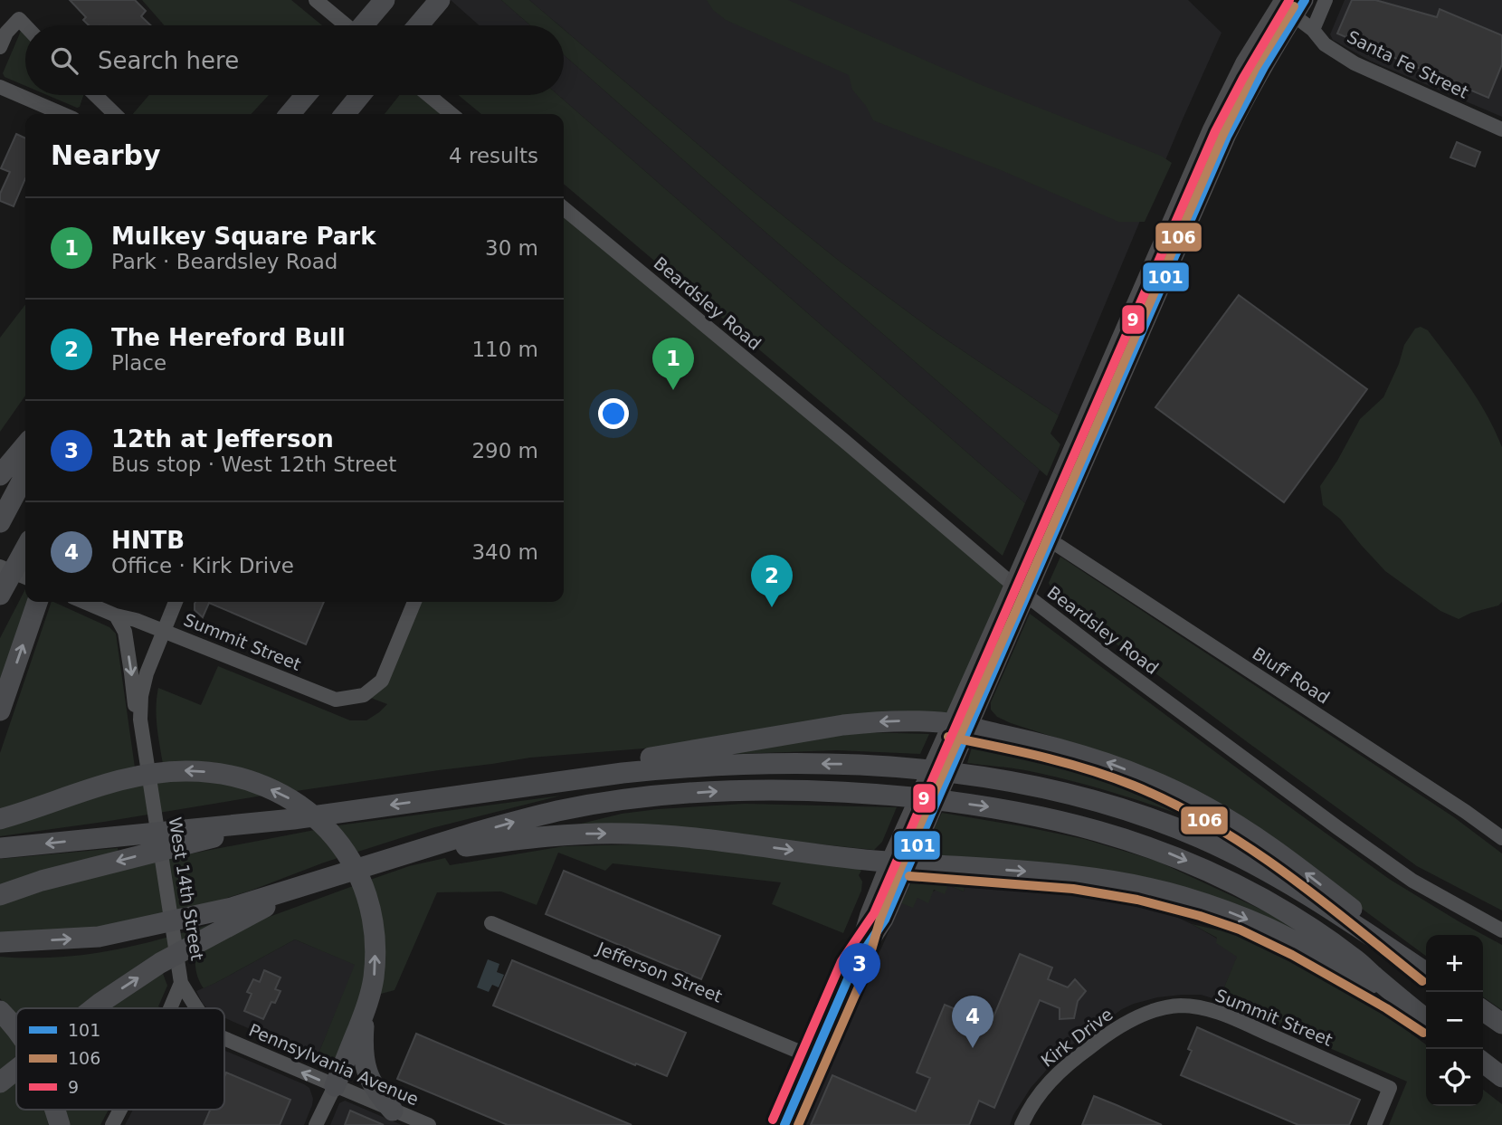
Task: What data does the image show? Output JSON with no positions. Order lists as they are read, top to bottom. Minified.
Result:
{"streets":{"street":["Santa Fe Street","Beardsley Road","Summit Street","Bluff Road","West 14th Street","Jefferson Street","Kirk Drive","Pennsylvania Avenue"]},"crossings":[["Summit Street","West 14th Street"],["Summit Street","Kirk Drive"],["West 14th Street","Pennsylvania Avenue"]],"one_way":["Pennsylvania Avenue"],"lines":["transit line 101","transit line 9","transit line 106"],"legend":["101","106","9"],"page":{"search":"Search here","heading":["Nearby","4 results"],"list":[{"mark":"1","name":"Mulkey Square Park","note":"Park · Beardsley Road","value":"30 m"},{"mark":"2","name":"The Hereford Bull","note":"Place","value":"110 m"},{"mark":"3","name":"12th at Jefferson","note":"Bus stop · West 12th Street","value":"290 m"},{"mark":"4","name":"HNTB","note":"Office · Kirk Drive","value":"340 m"}],"pins":["1","2","3","4"],"map_buttons":["+","−"]}}
